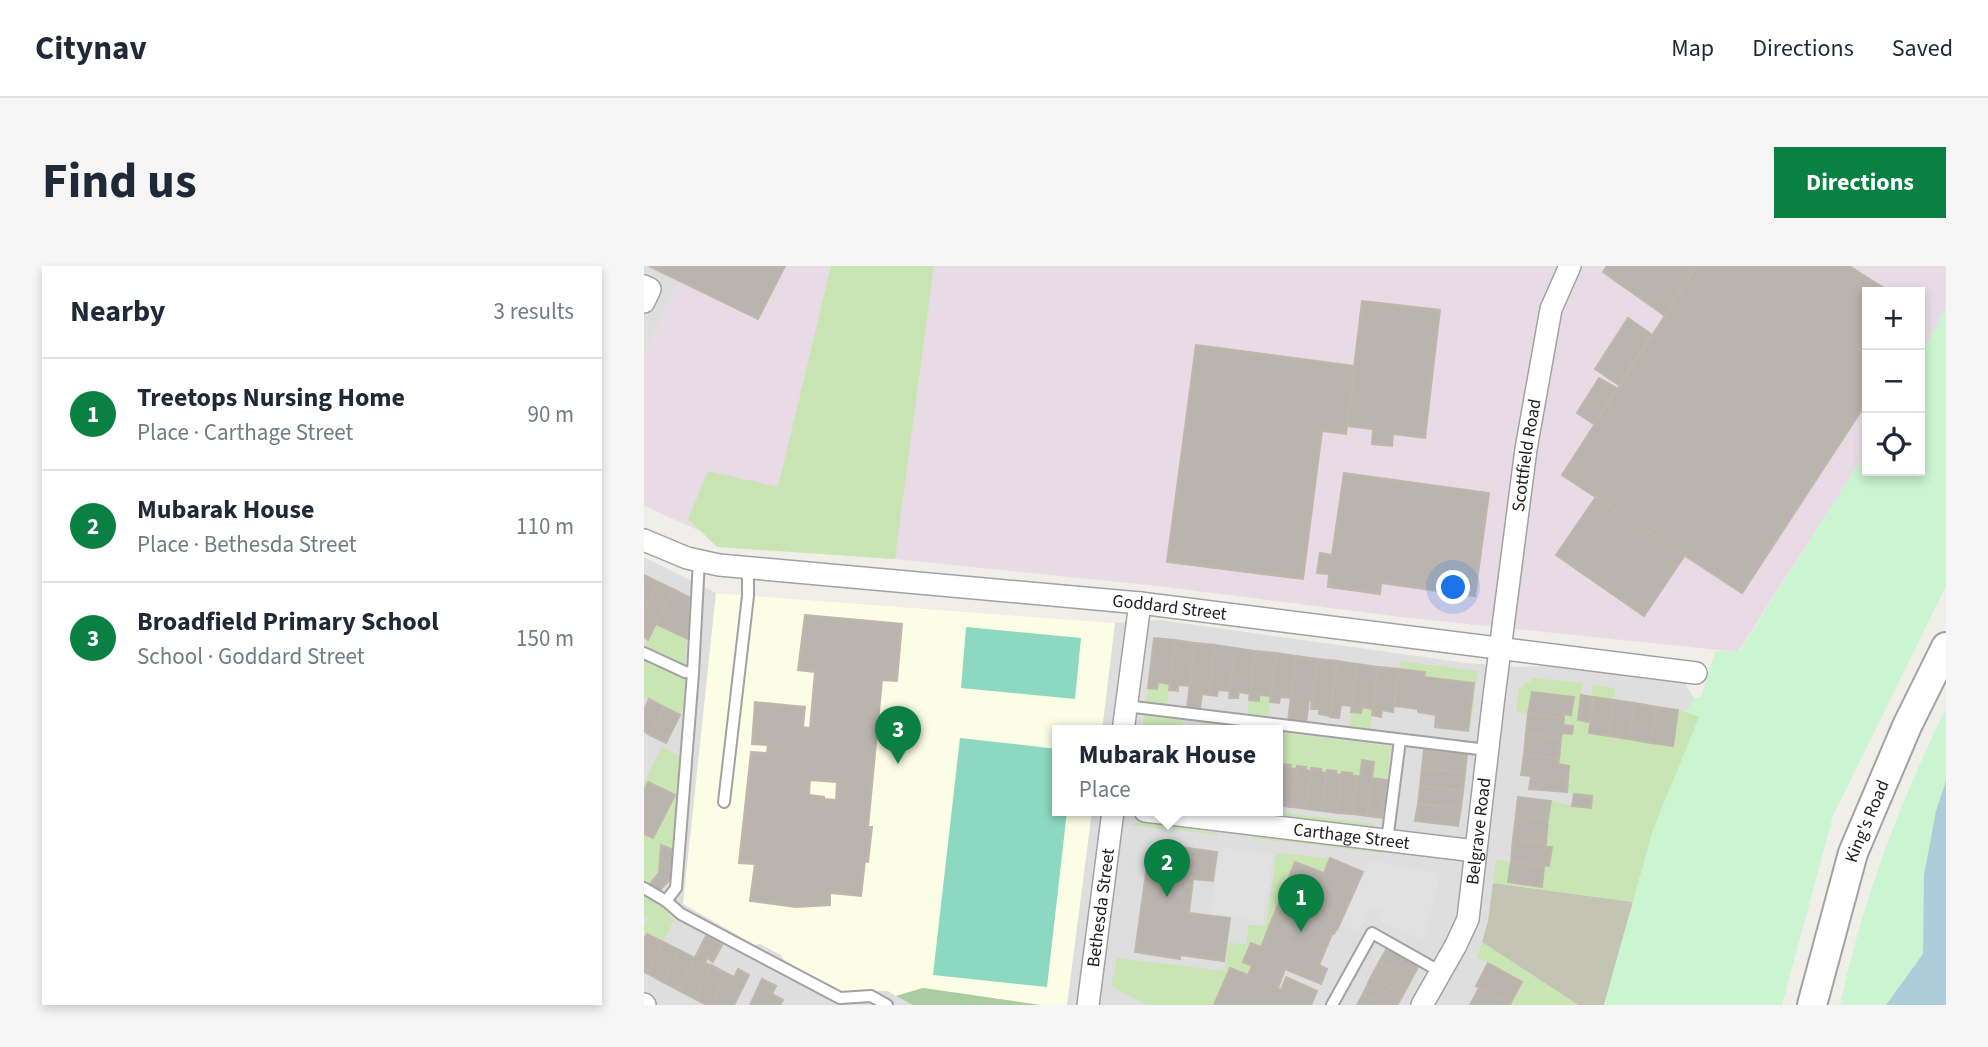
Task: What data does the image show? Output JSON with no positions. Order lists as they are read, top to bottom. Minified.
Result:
{"streets":{"street":["Scottfield Road","Goddard Street","King's Road","Belgrave Road","Carthage Street","Bethesda Street"]},"crossings":[["Scottfield Road","Goddard Street"],["Scottfield Road","Belgrave Road"],["Goddard Street","Belgrave Road"],["Belgrave Road","Carthage Street"]],"page":{"header":"Citynav","nav":["Map","Directions","Saved"],"title":"Find us","buttons":"Directions","heading":["Nearby","3 results"],"map_buttons":["+","−"],"list":[{"mark":"1","name":"Treetops Nursing Home","note":"Place · Carthage Street","value":"90 m"},{"mark":"2","name":"Mubarak House","note":"Place · Bethesda Street","value":"110 m"},{"mark":"3","name":"Broadfield Primary School","note":"School · Goddard Street","value":"150 m"}],"pins":["3","2","1"],"popup":["Mubarak House","Place"]}}
